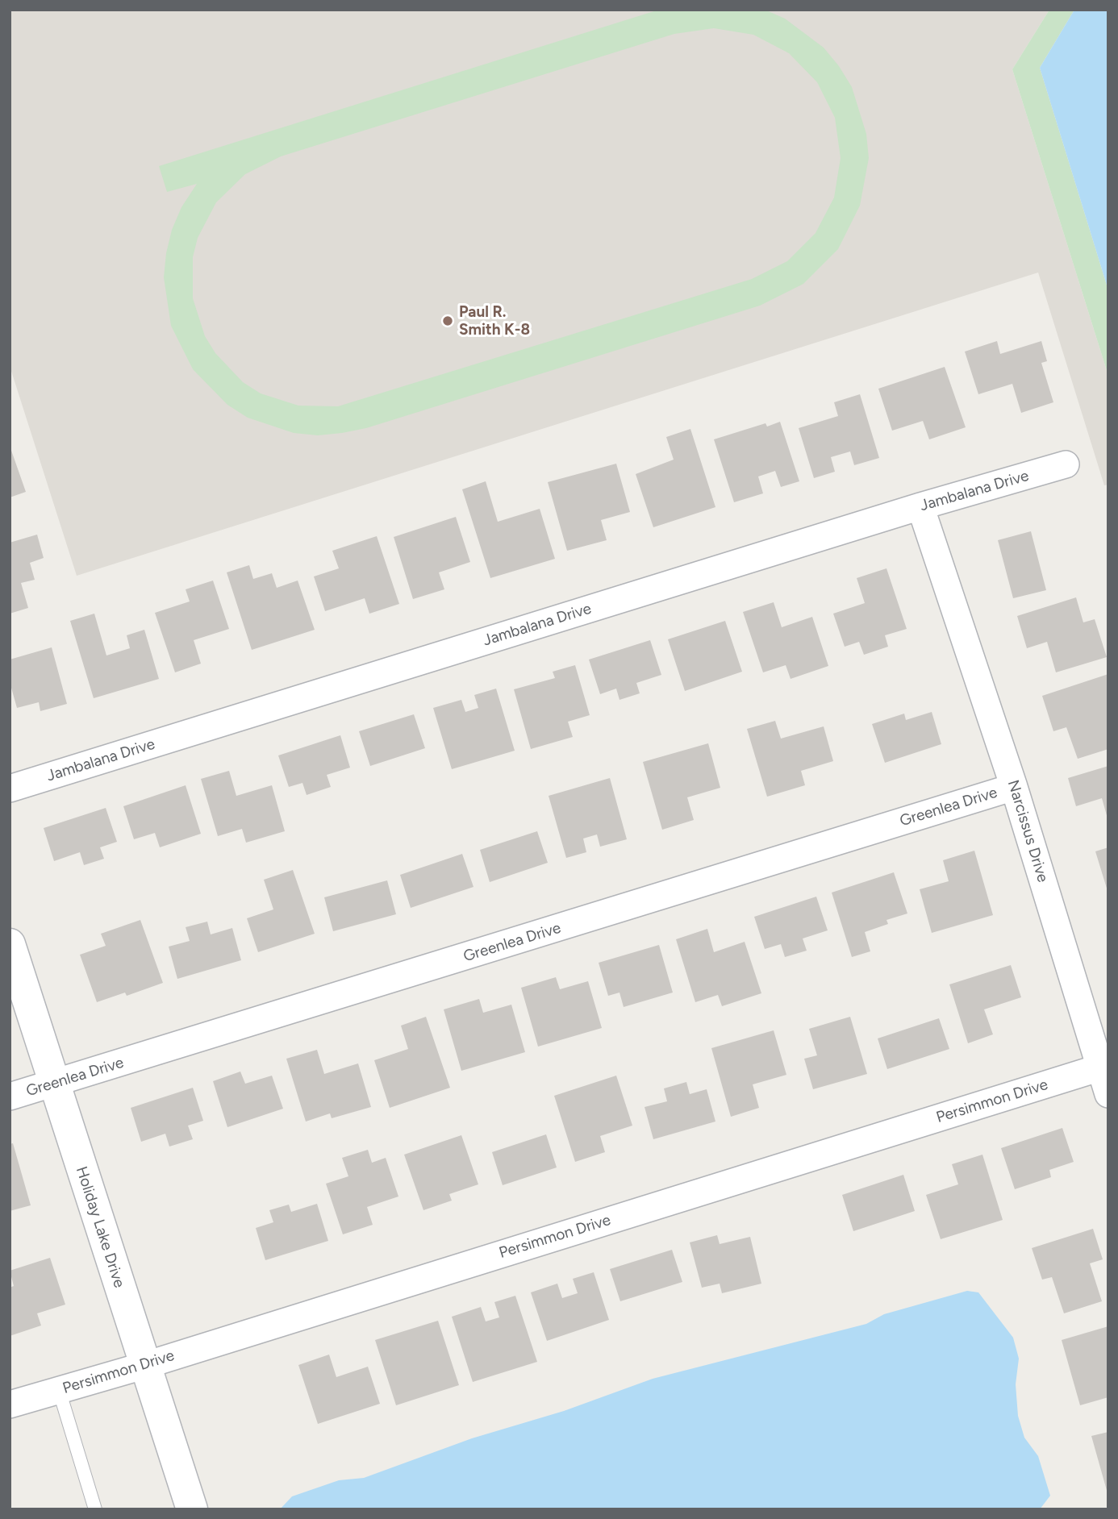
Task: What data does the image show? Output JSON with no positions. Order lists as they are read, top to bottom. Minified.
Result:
{"streets":{"street":["Jambalana Drive","Greenlea Drive","Narcissus Drive","Persimmon Drive","Holiday Lake Drive"]},"crossings":[["Jambalana Drive","Narcissus Drive"],["Greenlea Drive","Narcissus Drive"],["Greenlea Drive","Holiday Lake Drive"],["Narcissus Drive","Persimmon Drive"],["Persimmon Drive","Holiday Lake Drive"]],"places":["Paul R. Smith K-8"]}
